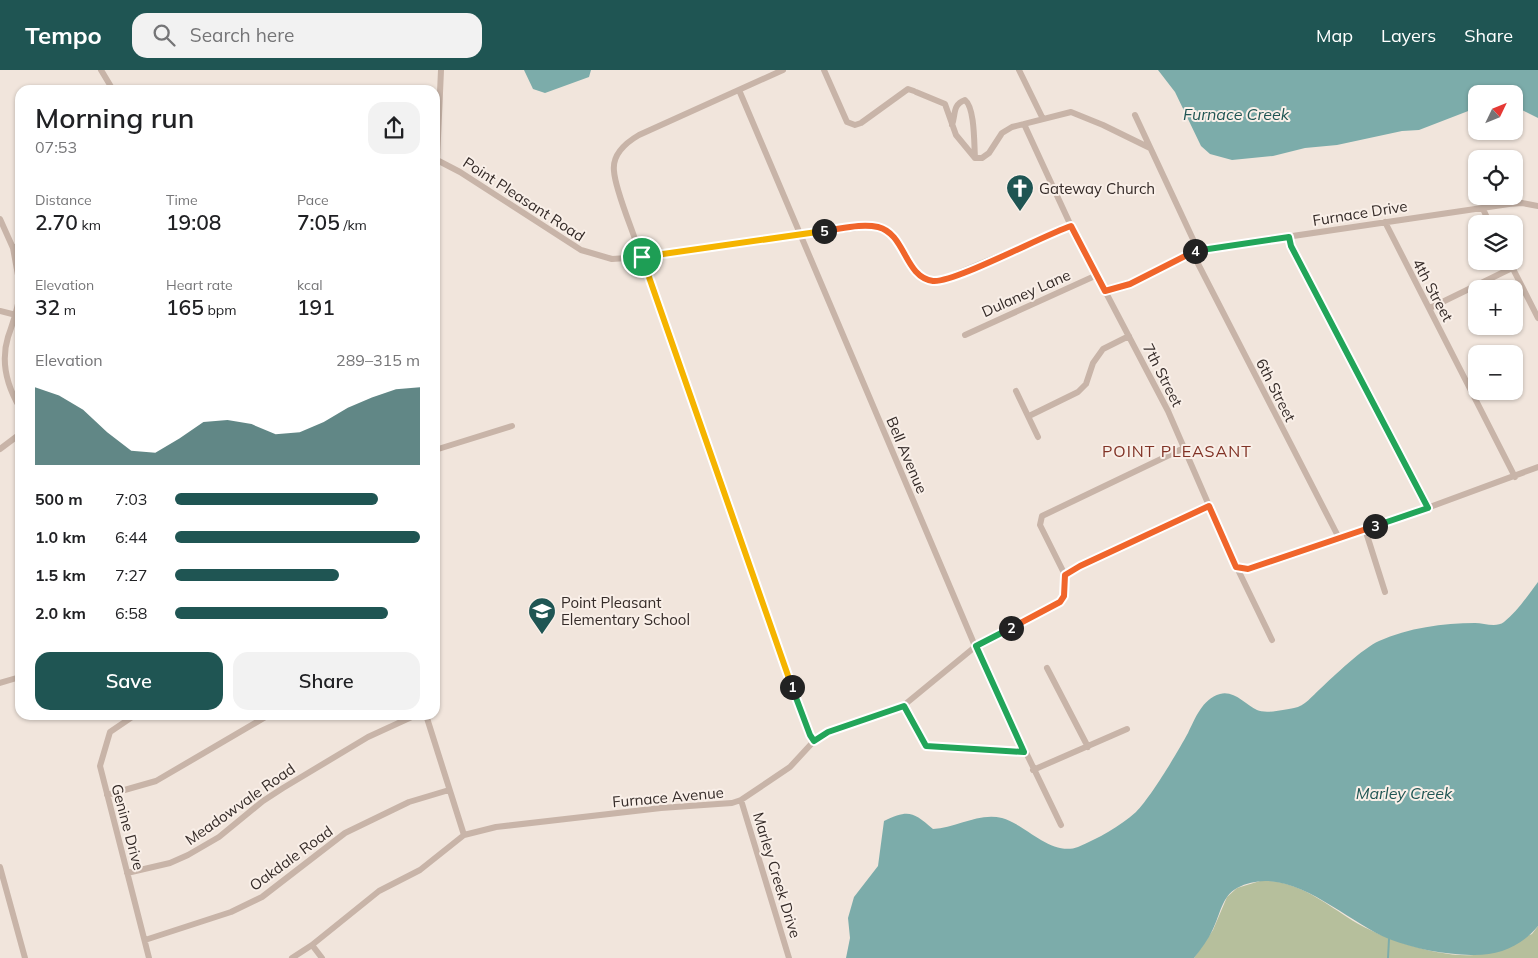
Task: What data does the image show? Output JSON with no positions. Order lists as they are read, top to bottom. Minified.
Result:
{"streets":{"street":["Point Pleasant Road","Furnace Drive","4th Street","Dulaney Lane","7th Street","6th Street","Bell Avenue","Furnace Avenue","Meadowvale Road","Genine Drive","Oakdale Road","Marley Creek Drive"]},"crossings":[["Point Pleasant Road","7th Street"],["Point Pleasant Road","Bell Avenue"],["Furnace Drive","4th Street"],["Furnace Drive","7th Street"],["Furnace Drive","6th Street"],["Dulaney Lane","7th Street"],["Bell Avenue","Furnace Avenue"],["Furnace Avenue","Marley Creek Drive"],["Meadowvale Road","Genine Drive"],["Genine Drive","Oakdale Road"]],"districts":["POINT PLEASANT"],"water":["Furnace Creek","Marley Creek"],"places":{"church":["Gateway Church"],"school or university":["Point Pleasant Elementary School"]},"north":"top right","page":{"header":"Tempo","search":"Search here","nav":["Map","Layers","Share"],"map_buttons":["+","−"],"heading":["Morning run","07:53"],"stats":[["Distance","2.70 km"],["Time","19:08"],["Pace","7:05 /km"],["Elevation","32 m"],["Heart rate","165 bpm"],["kcal","191"]],"pins":["5","4","3","2","1"],"chart":["Elevation","289–315 m"],"list":[{"name":"500 m","note":"7:03"},{"name":"1.0 km","note":"6:44"},{"name":"1.5 km","note":"7:27"},{"name":"2.0 km","note":"6:58"}],"buttons":["Save","Share"]}}
